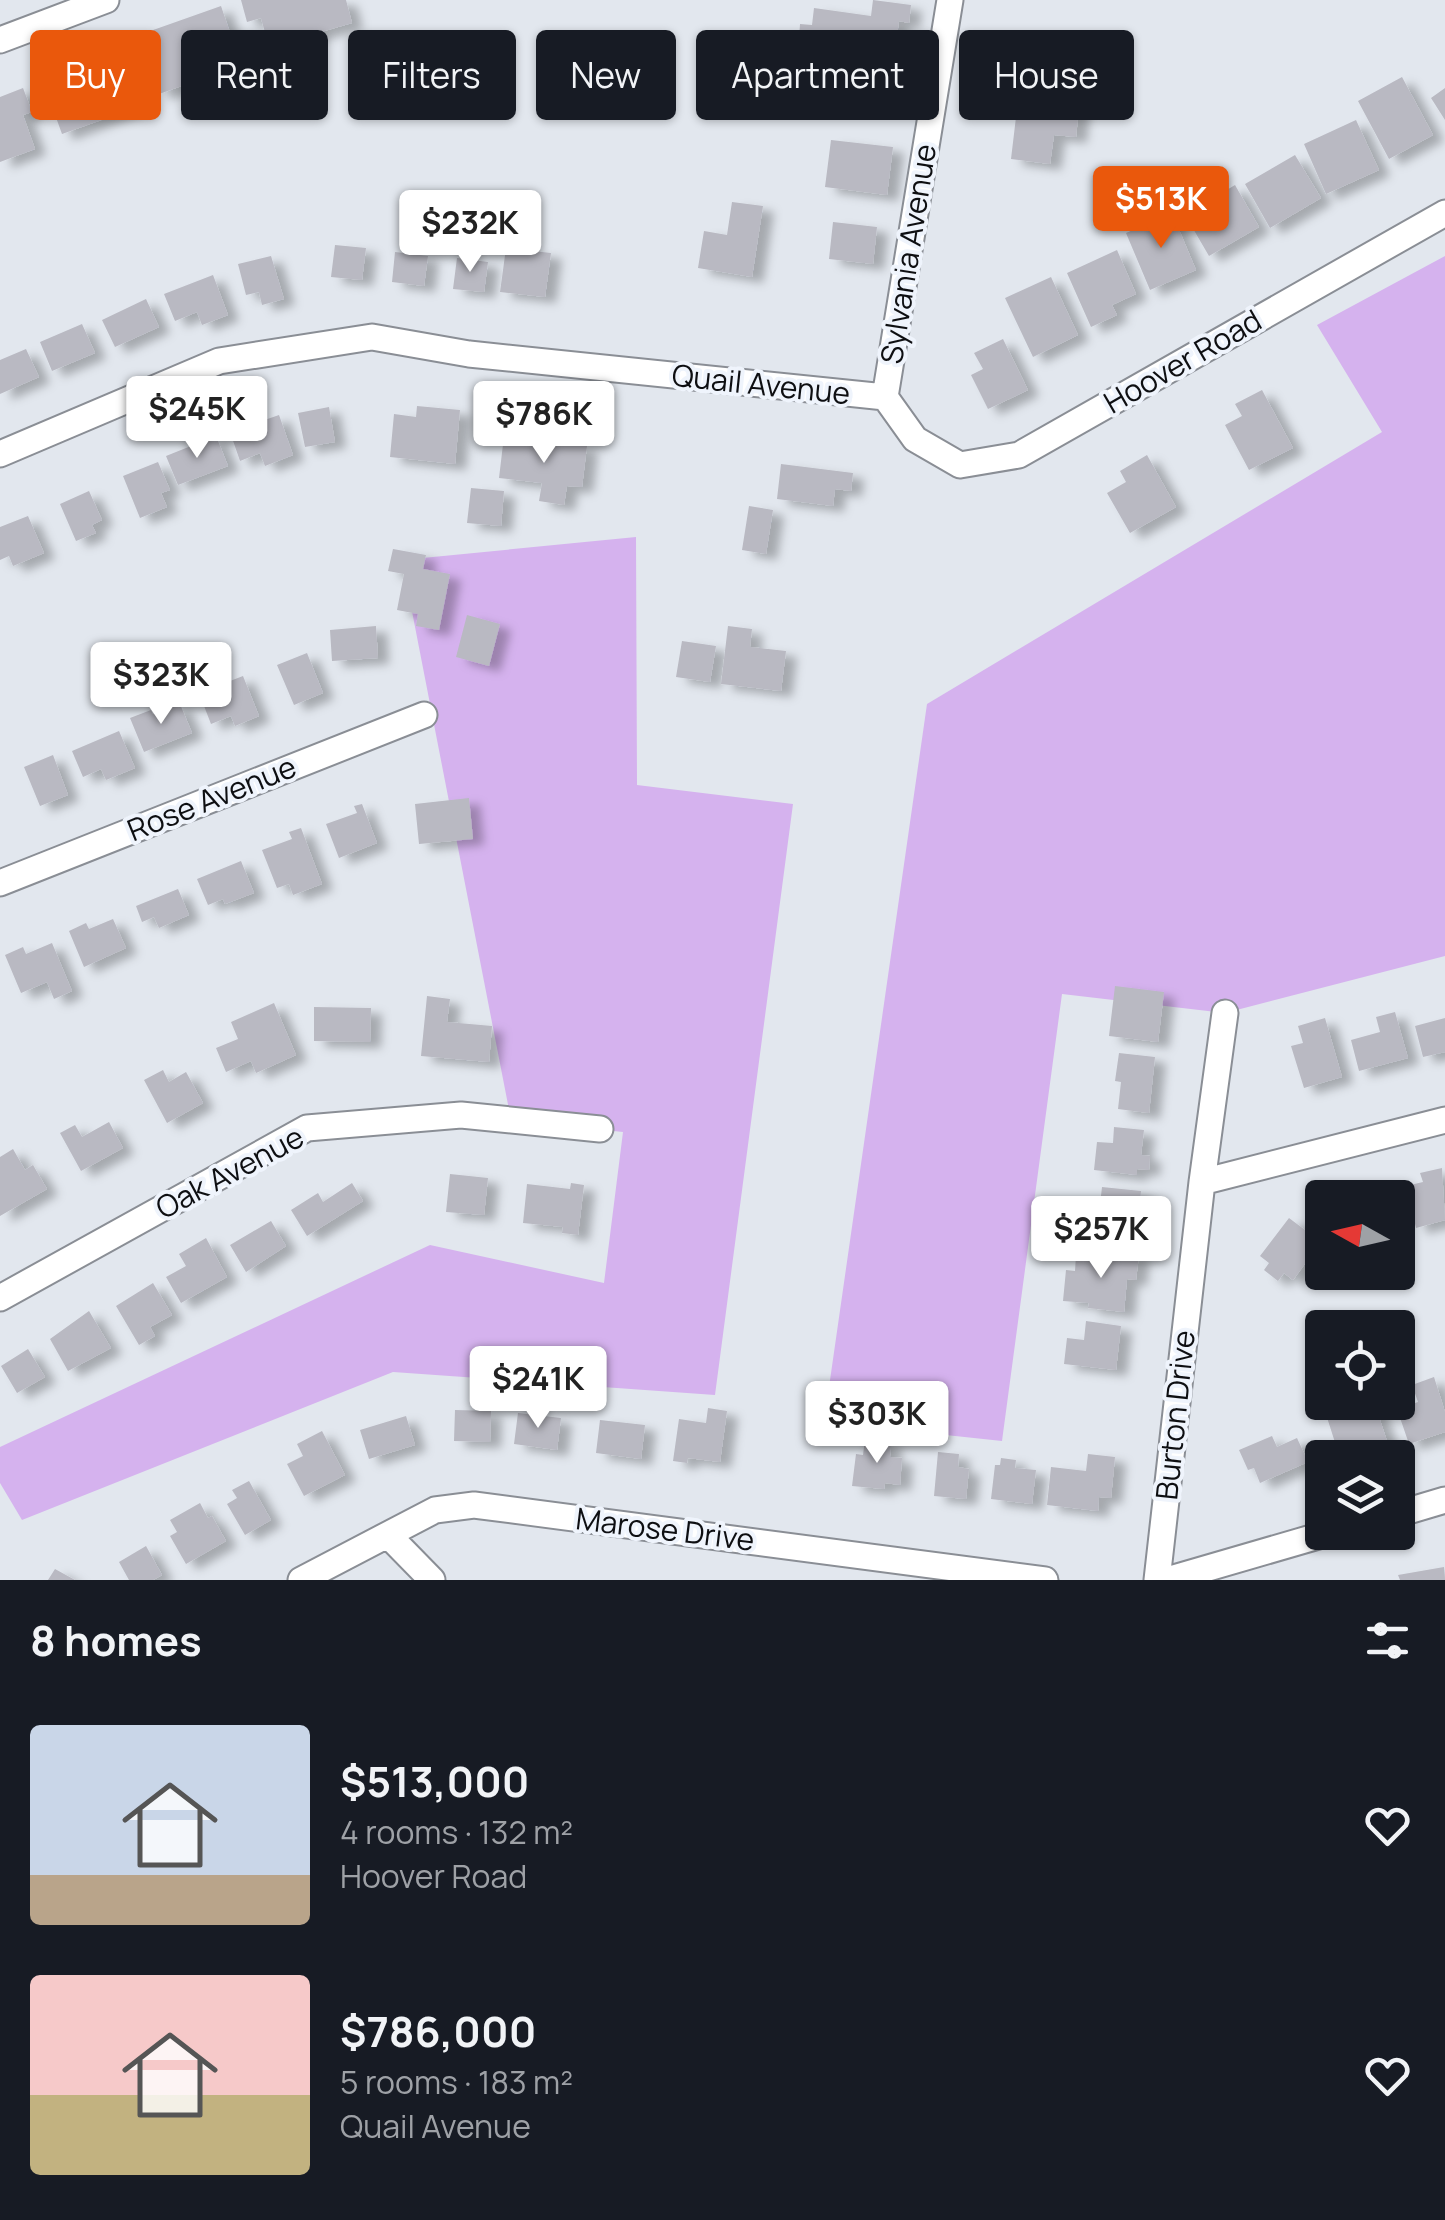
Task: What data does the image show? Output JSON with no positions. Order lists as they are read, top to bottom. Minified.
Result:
{"streets":{"street":["Sylvania Avenue","Hoover Road","Quail Avenue","Rose Avenue","Oak Avenue","Burton Drive","Marose Drive"]},"crossings":[["Sylvania Avenue","Hoover Road"],["Sylvania Avenue","Quail Avenue"]],"north":"left","page":{"chip":["Buy","Rent","Filters","New","Apartment","House"],"price":["$513K","$232K","$245K","$786K","$323K","$257K","$241K","$303K"],"heading":"8 homes","list":[{"name":"$513,000","note":"4 rooms · 132 m² · Hoover Road"},{"name":"$786,000","note":"5 rooms · 183 m² · Quail Avenue"}]}}
